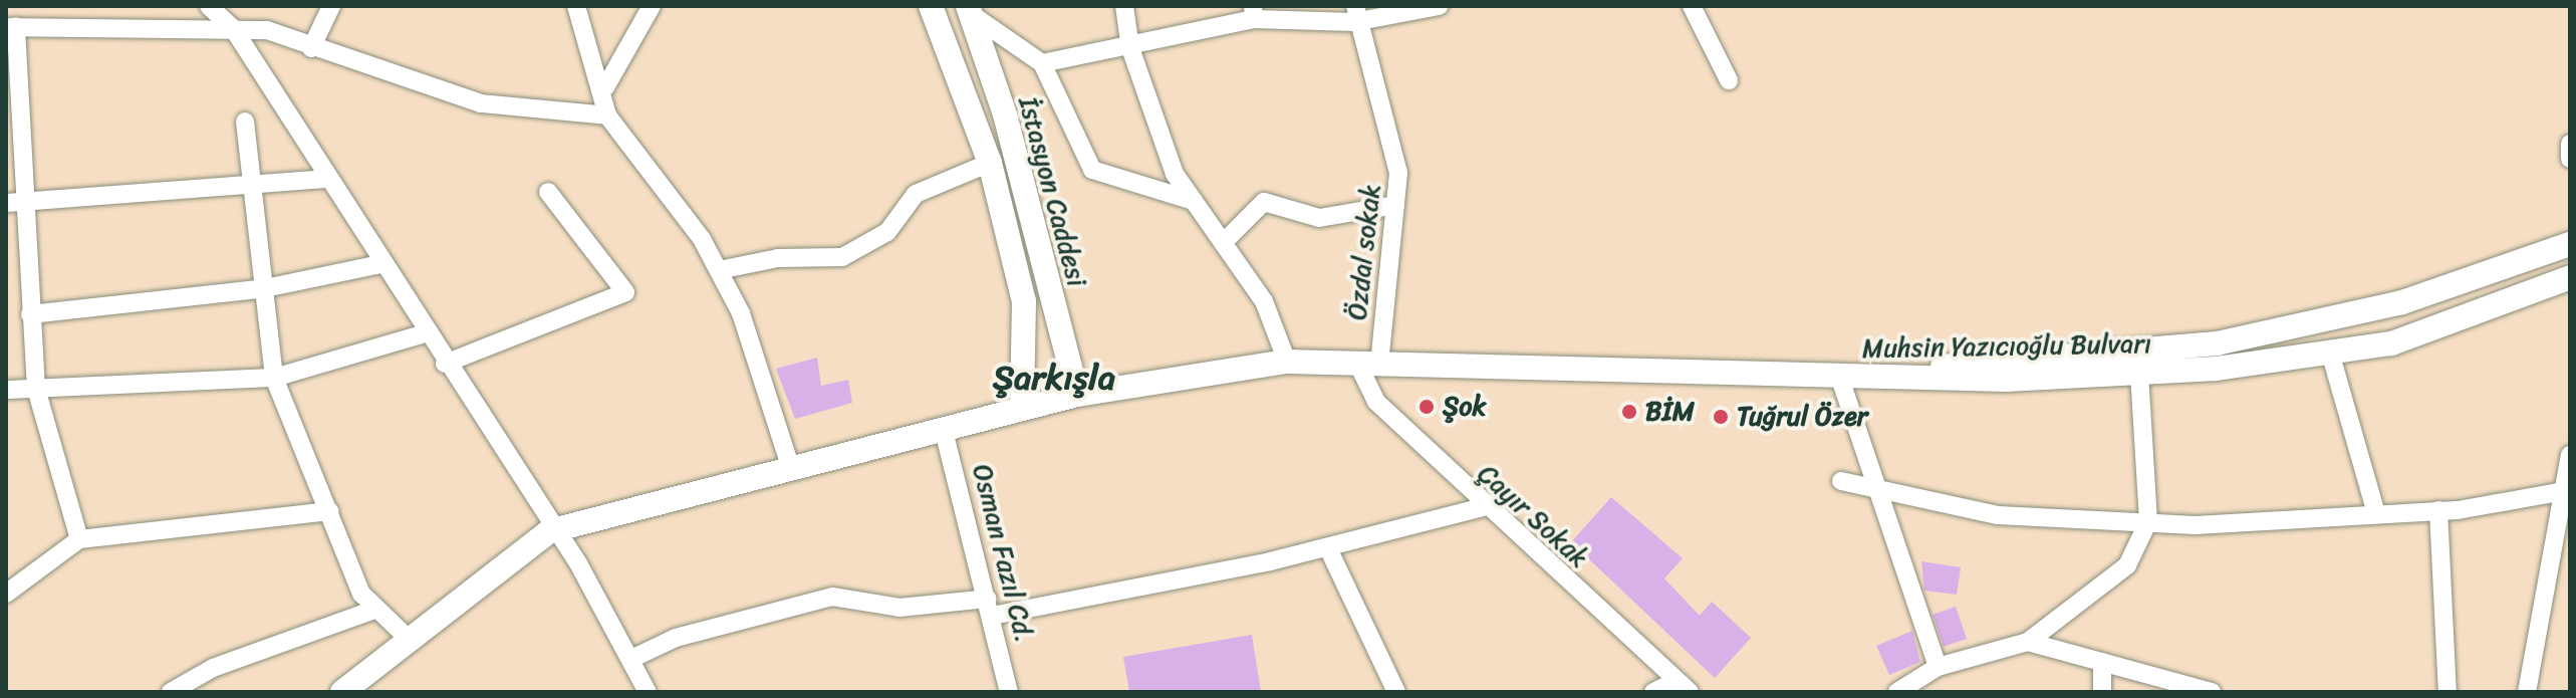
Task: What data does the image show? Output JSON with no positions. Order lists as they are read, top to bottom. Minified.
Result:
{"streets":{"main road":["İstasyon Caddesi","Muhsin Yazıcıoğlu Bulvarı"],"street":["Özdal sokak","Çayır Sokak","Osman Fazıl Cd."]},"crossings":[["Özdal sokak","Çayır Sokak"]],"districts":["Şarkışla"],"places":["Şok","BİM","Tuğrul Özer"]}
